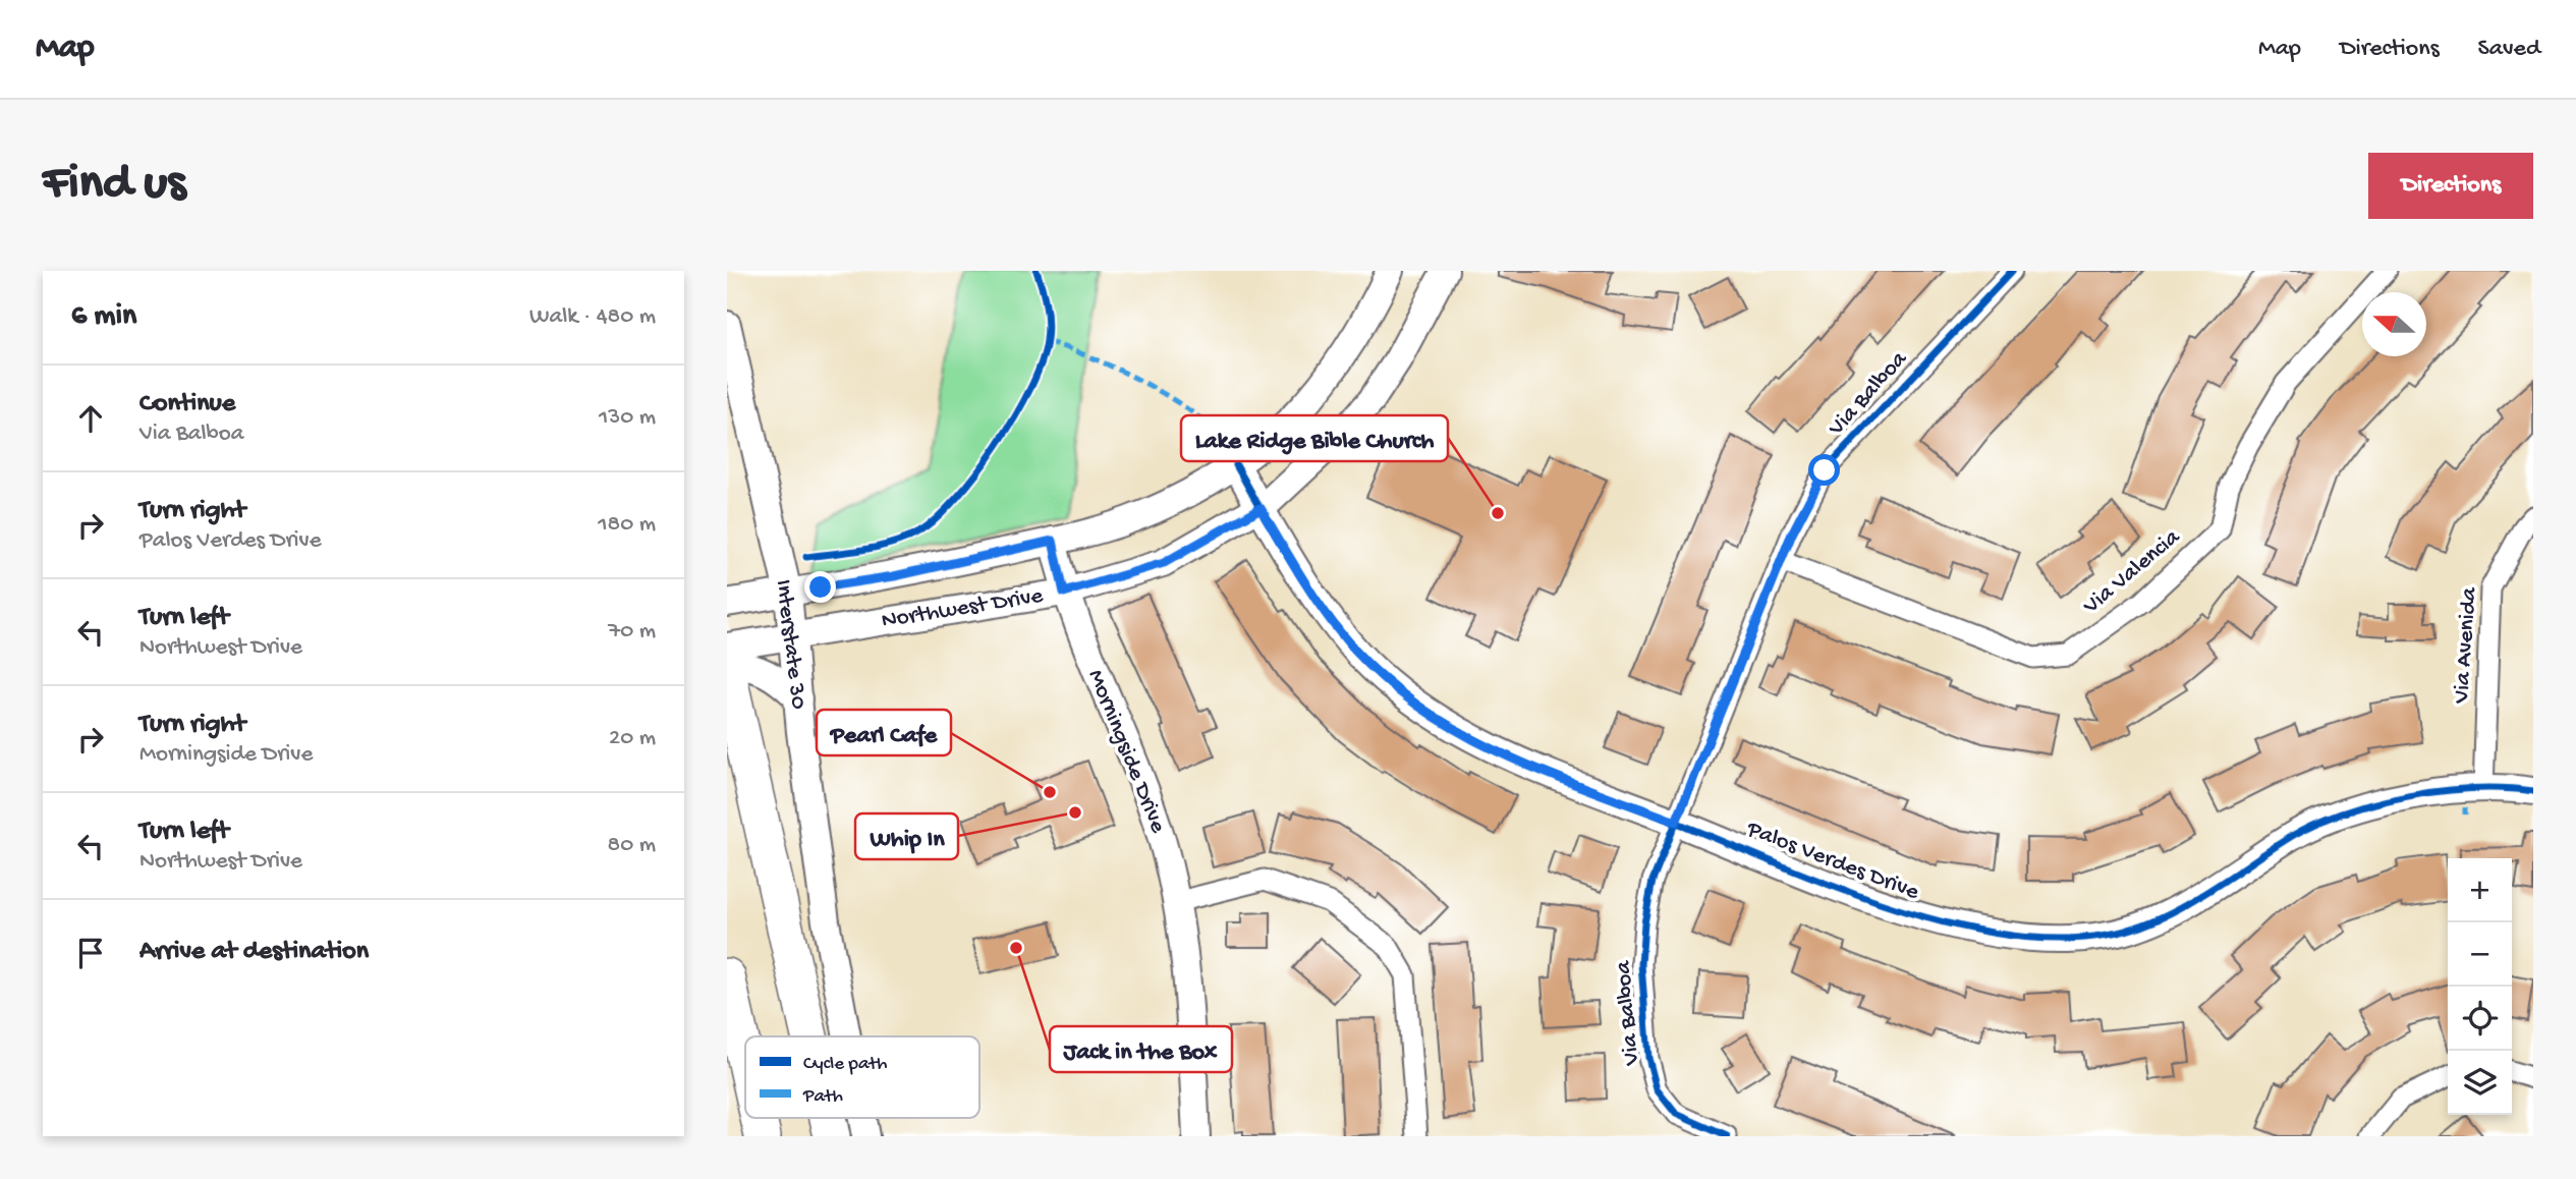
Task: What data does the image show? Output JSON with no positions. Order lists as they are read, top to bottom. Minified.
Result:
{"streets":{"main road":["Northwest Drive","Interstate 30","Morningside Drive","Palos Verdes Drive"],"street":["Via Balboa","Via Valencia","Via Avenida"]},"crossings":[["Via Balboa","Via Valencia"],["Via Balboa","Palos Verdes Drive"],["Northwest Drive","Interstate 30"],["Northwest Drive","Morningside Drive"],["Northwest Drive","Palos Verdes Drive"],["Via Avenida","Palos Verdes Drive"]],"places":["Lake Ridge Bible Church","Pearl Cafe","Whip In","Jack in the Box"],"legend":["Cycle path","Path"],"north":"left","page":{"header":"Map","nav":["Map","Directions","Saved"],"buttons":"Directions","title":"Find us","heading":["6 min","Walk · 480 m"],"list":[["Continue","Via Balboa","130 m"],["Turn right","Palos Verdes Drive","180 m"],["Turn left","Northwest Drive","70 m"],["Turn right","Morningside Drive","20 m"],["Turn left","Northwest Drive","80 m"],"Arrive at destination"],"map_buttons":["+","−"]}}
